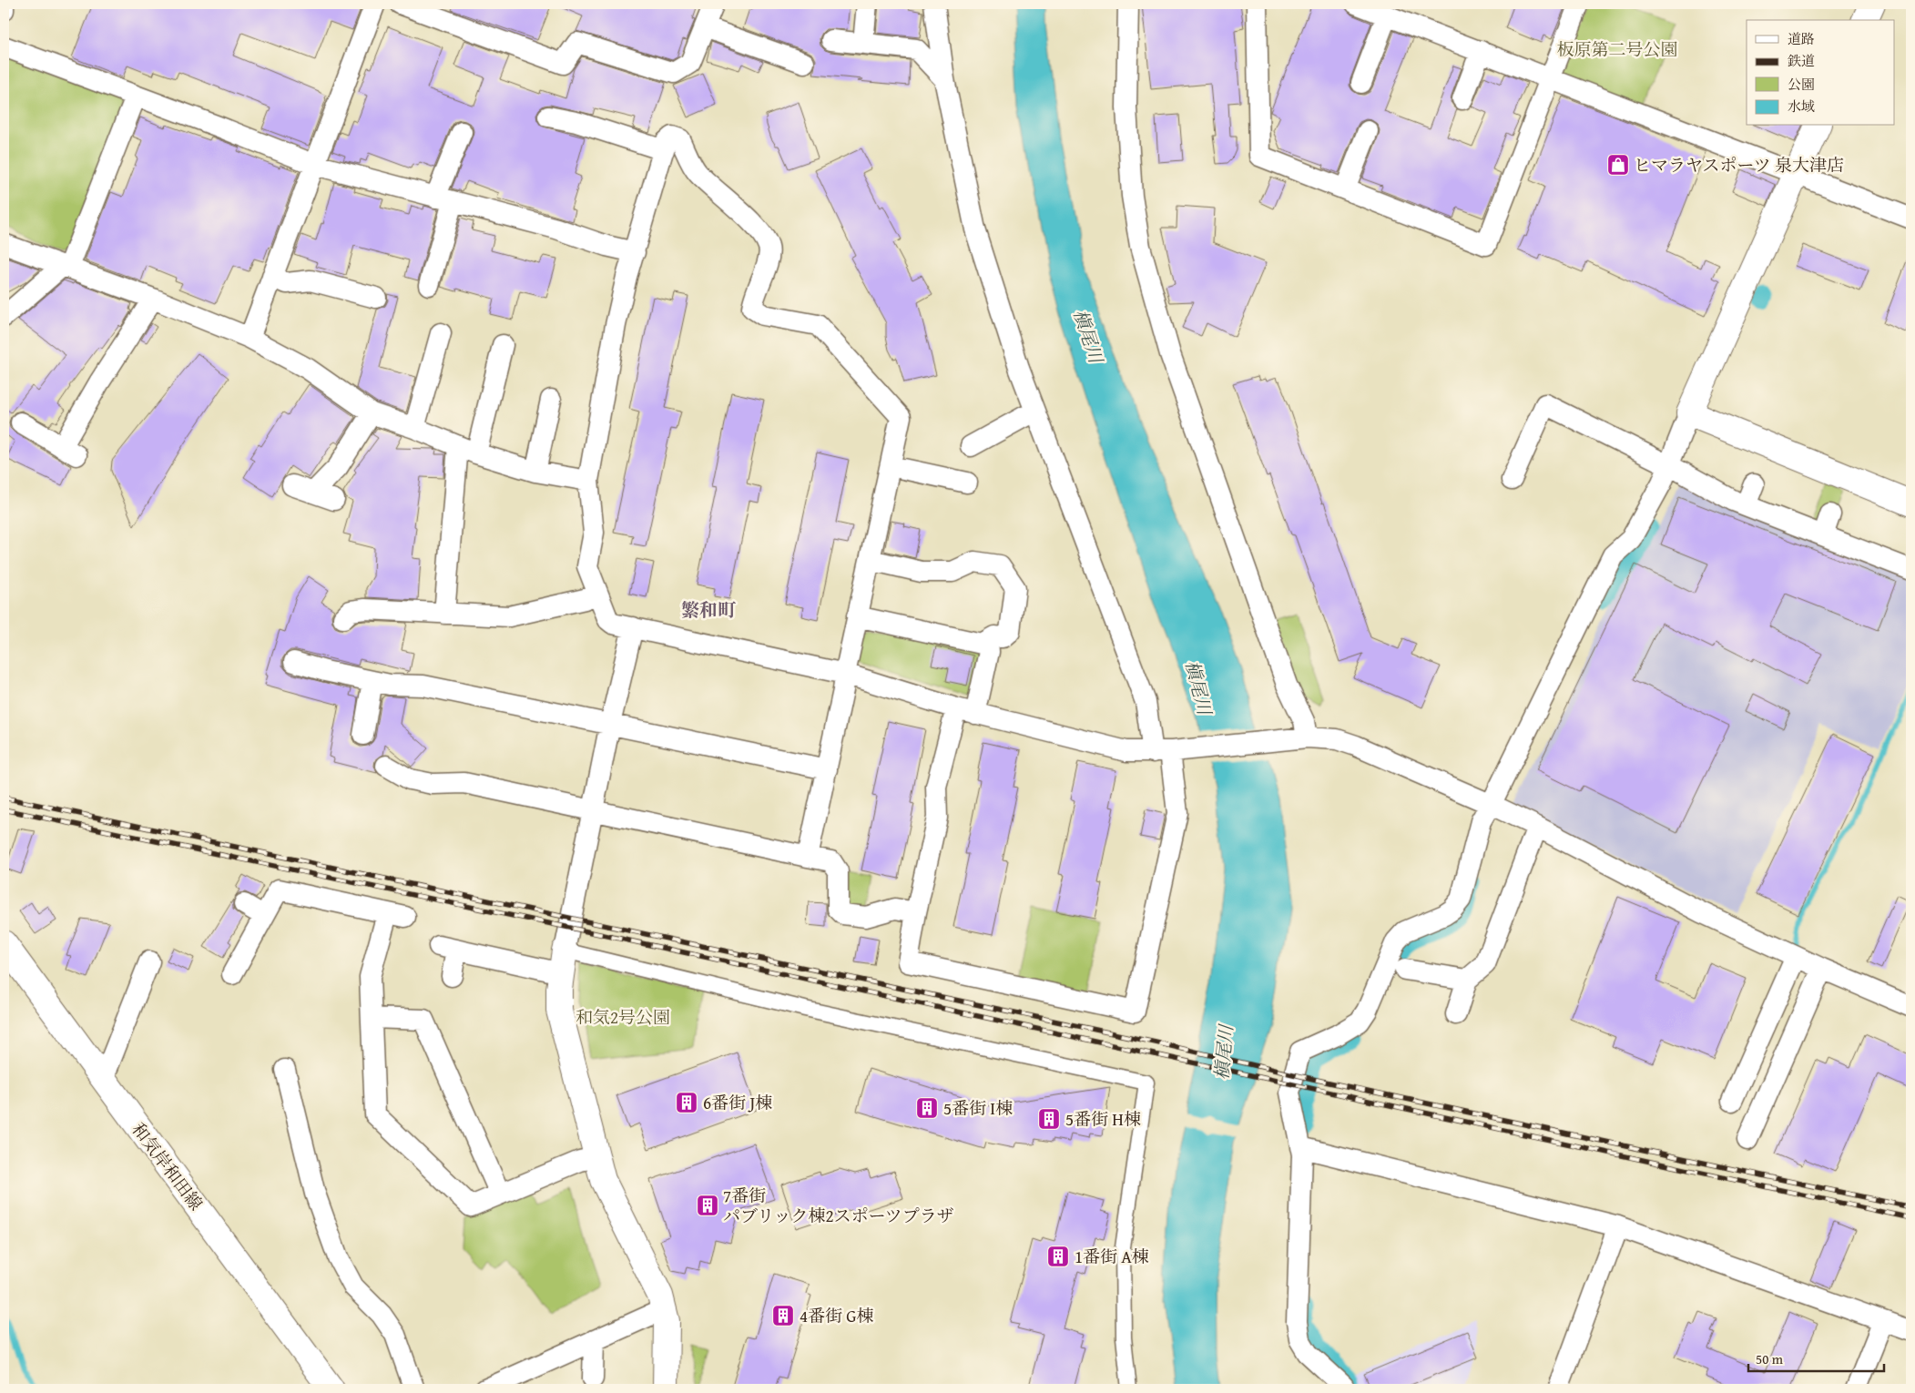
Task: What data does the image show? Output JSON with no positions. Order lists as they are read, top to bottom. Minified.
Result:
{"streets":{"street":["和気岸和田線"]},"districts":["繁和町"],"water":["槇尾川"],"parks":["板原第二号公園","和気2号公園"],"places":{"shop":["ヒマラヤスポーツ 泉大津店"],"building":["6番街 J棟","5番街 I棟","5番街 H棟","7番街 パブリック棟2スポーツプラザ","1番街 A棟","4番街 G棟"]},"legend":["道路","鉄道","公園","水域"],"scale_bar":"50 m"}
